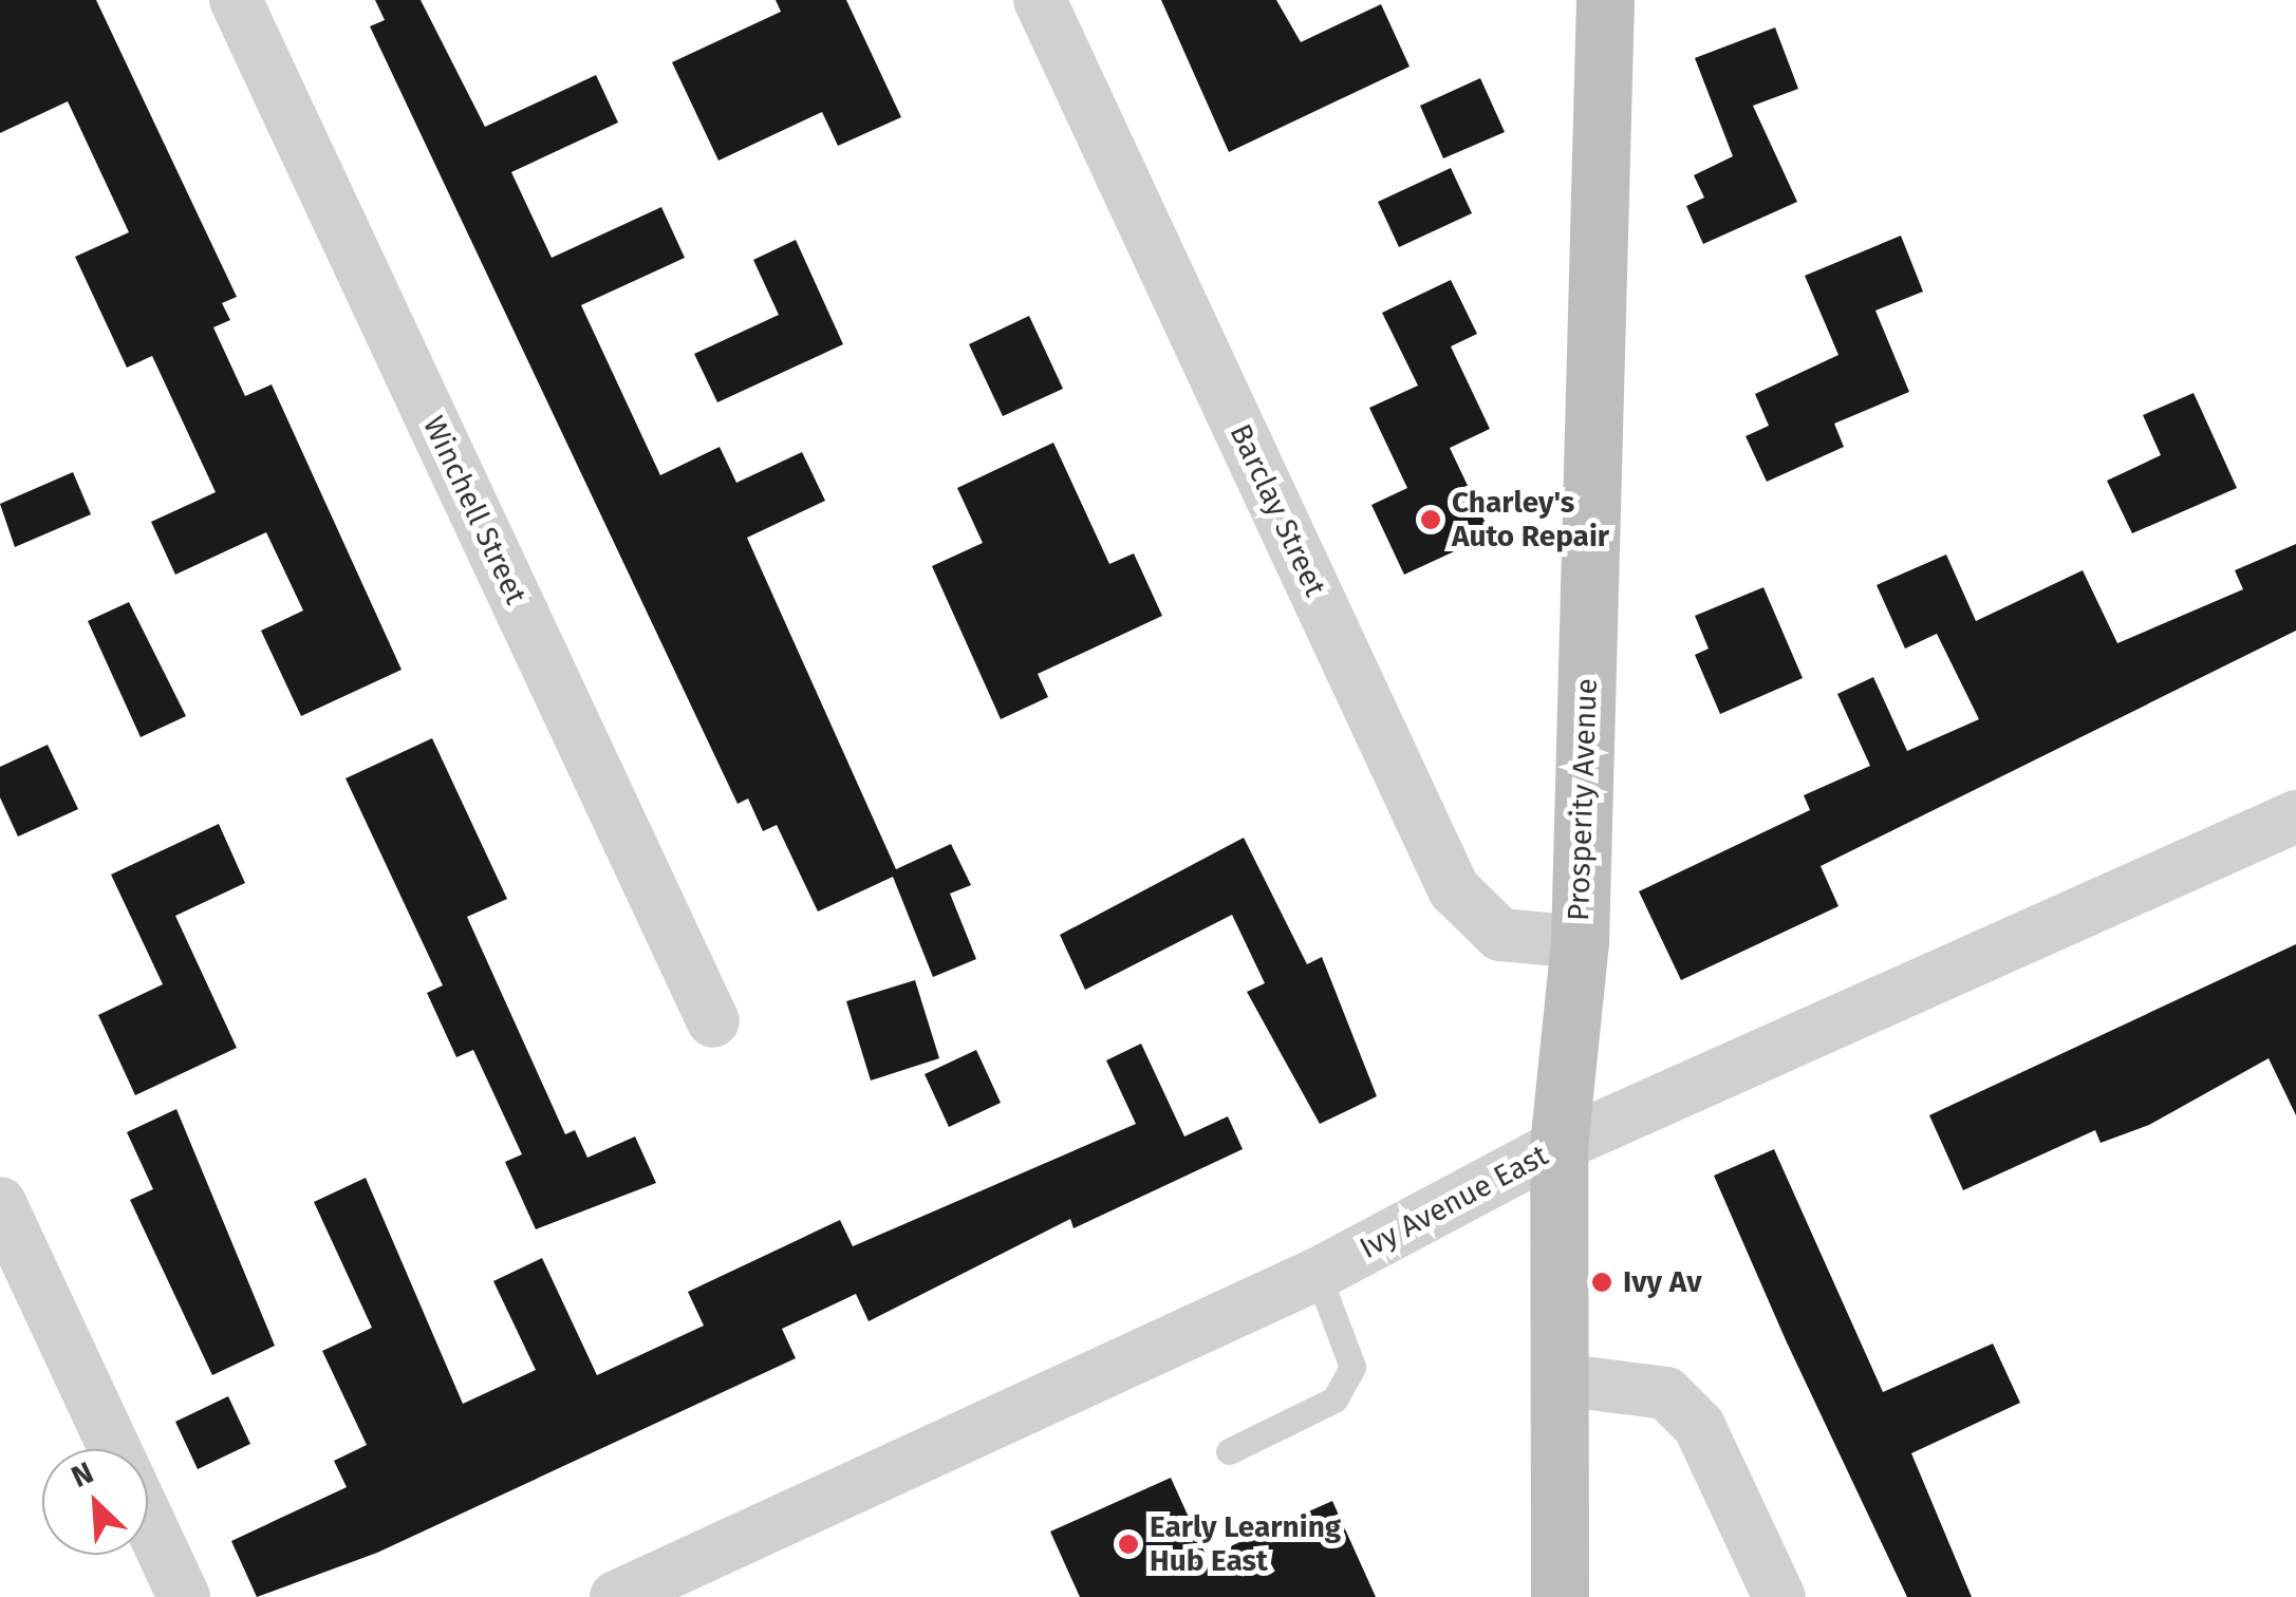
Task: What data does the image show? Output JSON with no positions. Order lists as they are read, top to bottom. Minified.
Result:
{"streets":{"street":["Winchell Street","Barclay Street","Prosperity Avenue","Ivy Avenue East"]},"crossings":[["Barclay Street","Prosperity Avenue"],["Prosperity Avenue","Ivy Avenue East"]],"places":["Charley's Auto Repair","Ivy Av","Early Learning Hub East"],"north":"top left"}
